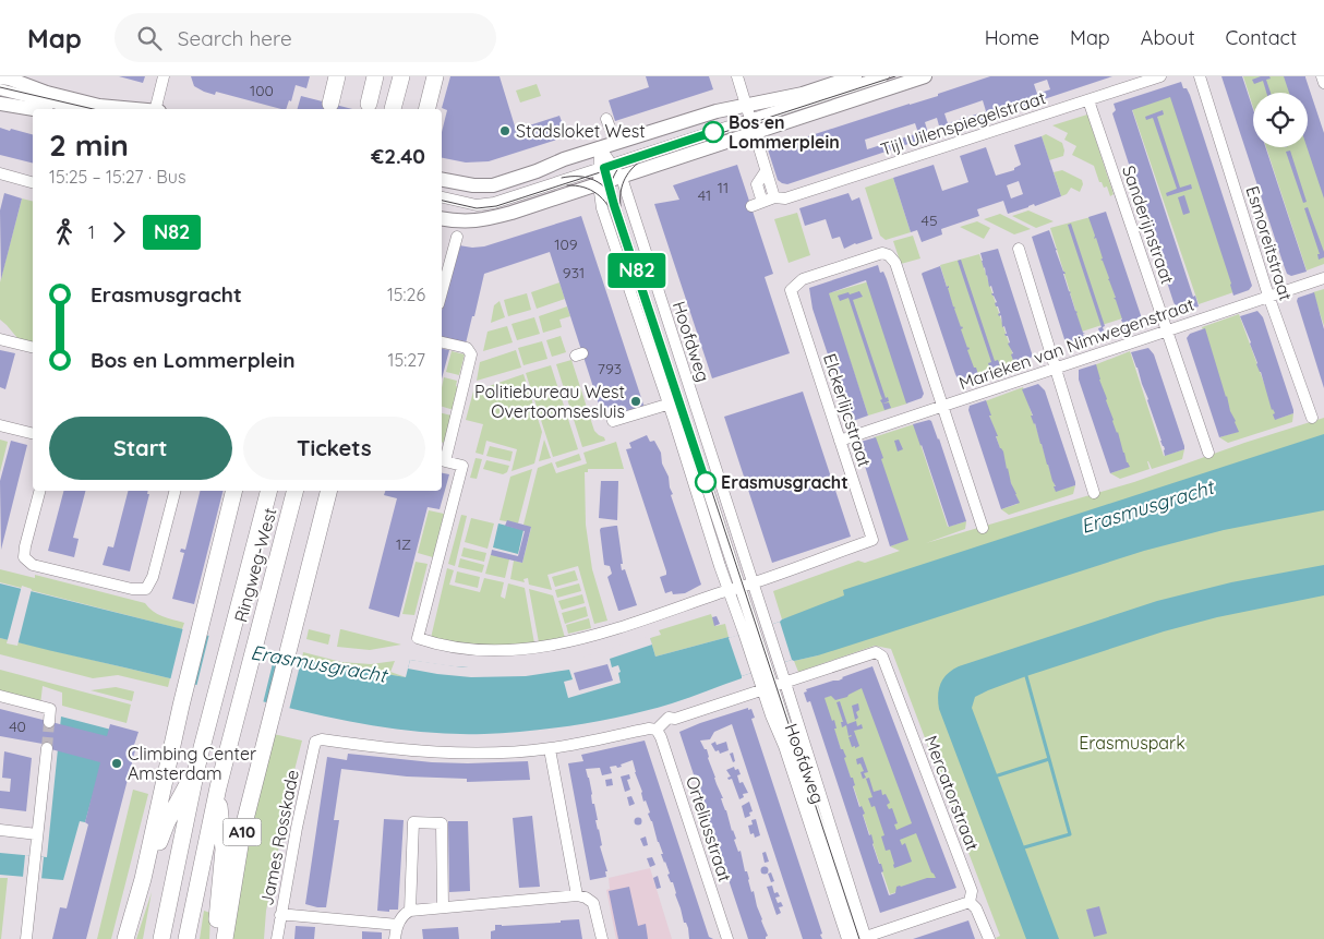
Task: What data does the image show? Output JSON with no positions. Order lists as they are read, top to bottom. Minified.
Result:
{"streets":{"highway":["Ringweg-West","A10"],"street":["Tijl Uilenspiegelstraat","Sanderijnstraat","Esmoreitstraat","Hoofdweg","Marieken van Nimwegenstraat","Elckerlijcstraat","Mercatorstraat","Orteliusstraat","James Rosskade"]},"crossings":[["Tijl Uilenspiegelstraat","Sanderijnstraat"],["Sanderijnstraat","Marieken van Nimwegenstraat"],["Esmoreitstraat","Marieken van Nimwegenstraat"],["Hoofdweg","Elckerlijcstraat"],["Hoofdweg","Mercatorstraat"],["Marieken van Nimwegenstraat","Elckerlijcstraat"],["Ringweg-West","A10"]],"water":["Erasmusgracht"],"parks":["Erasmuspark"],"places":["Stadsloket West","Bos en Lommerplein","Politiebureau West Overtoomsesluis","Erasmusgracht","Climbing Center Amsterdam"],"lines":["bus line N82"],"house_numbers":["100","11","41","45","109","931","793","1Z","40"],"page":{"header":"Map","search":"Search here","nav":["Home","Map","About","Contact"],"on_map":"N82","heading":["2 min","15:25 – 15:27 · Bus","€2.40"],"legs":["1","N82"],"list":[{"name":"Erasmusgracht","value":"15:26"},{"name":"Bos en Lommerplein","value":"15:27"}],"buttons":["Start","Tickets"]}}
